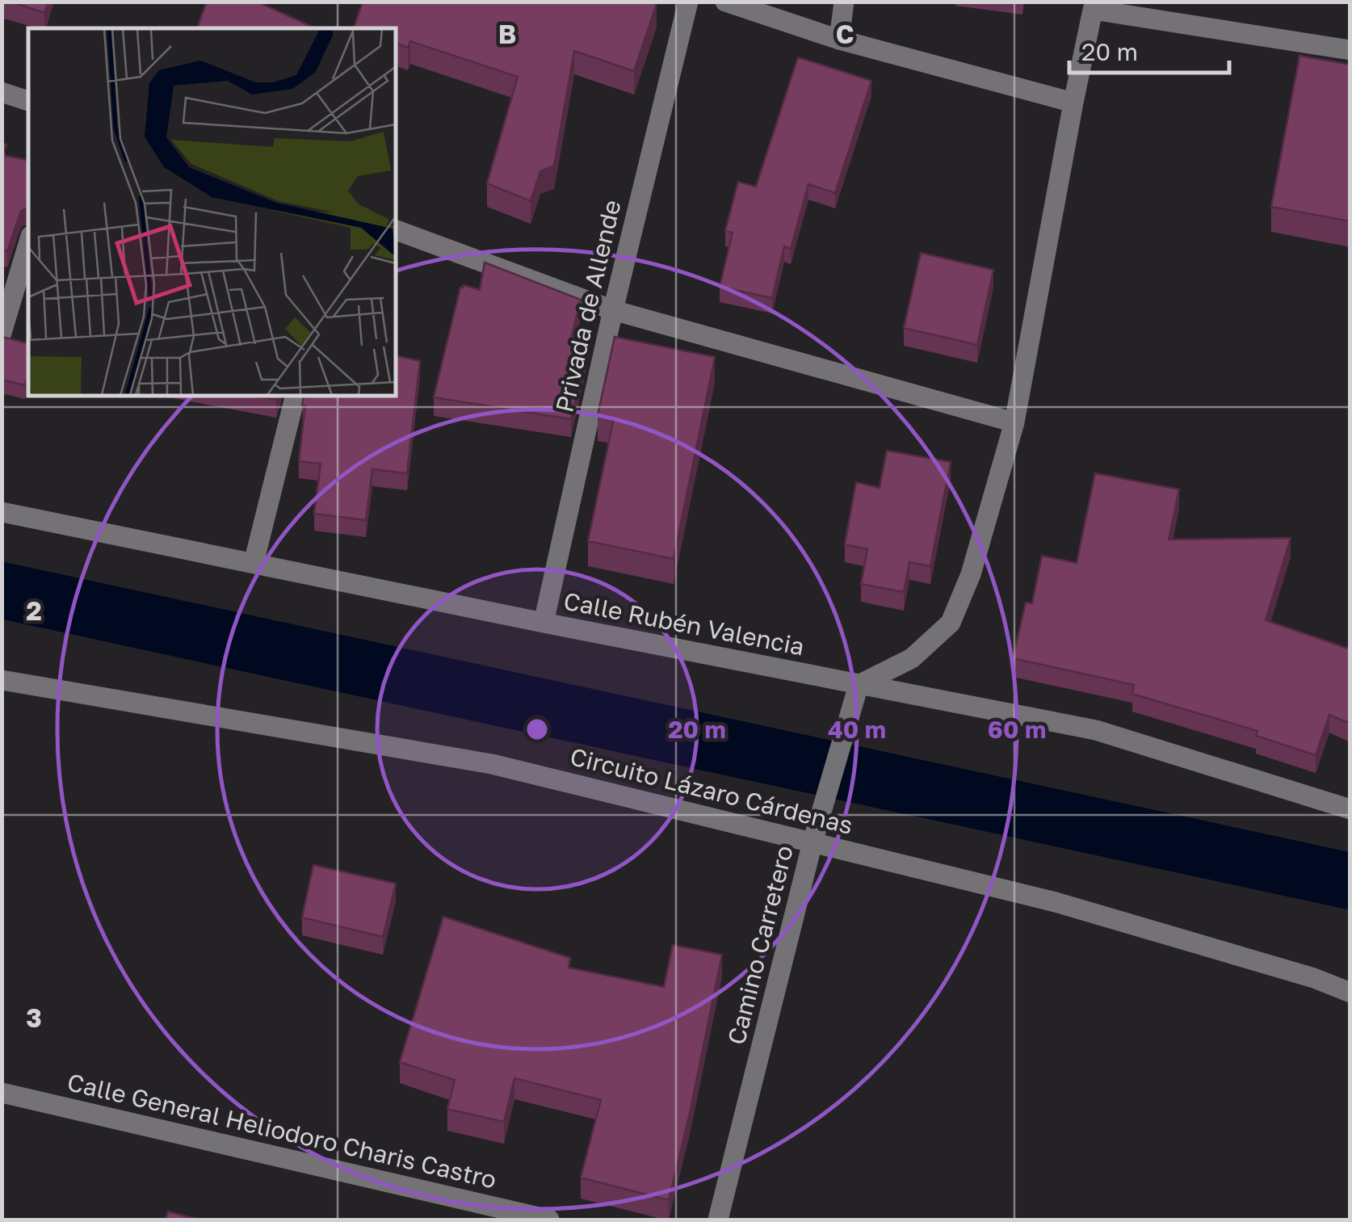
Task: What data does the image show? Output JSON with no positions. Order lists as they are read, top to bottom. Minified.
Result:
{"streets":{"street":["Privada de Allende","Calle Rubén Valencia","Circuito Lázaro Cárdenas","Camino Carretero","Calle General Heliodoro Charis Castro"]},"crossings":[["Privada de Allende","Calle Rubén Valencia"],["Calle Rubén Valencia","Camino Carretero"],["Circuito Lázaro Cárdenas","Camino Carretero"]],"scale_bar":"20 m","grid":{"columns":["B","C"],"rows":["2","3"]},"rings":["20 m","40 m","60 m"]}
